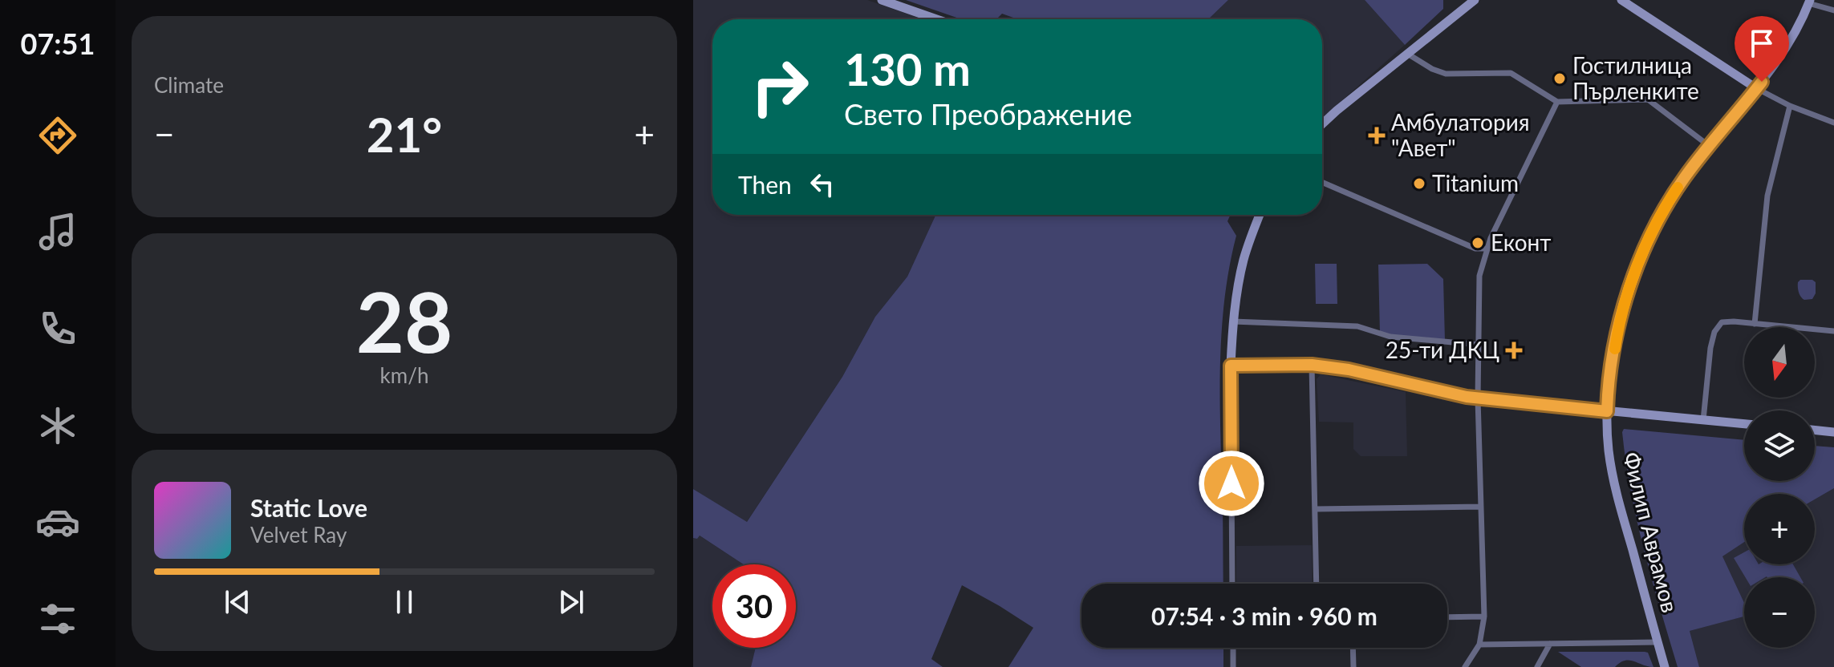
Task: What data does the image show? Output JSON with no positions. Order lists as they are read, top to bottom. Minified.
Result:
{"streets":{"street":["Филип Аврамов"]},"places":{"other":["Гостилница Пърленките","Titanium","Еконт"],"health":["Амбулатория \"Авет\"","25-ти ДКЦ"]},"north":"bottom","page":{"tabs":"07:51","tile":["Climate",["28","km/h"]],"turn":["130 m","Свето Преображение"],"heat":["−","21°","+"],"then":"Then","map_buttons":["+","−"],"song":["Static Love","Velvet Ray"],"limit":"30","trip":"07:54 · 3 min · 960 m"}}
